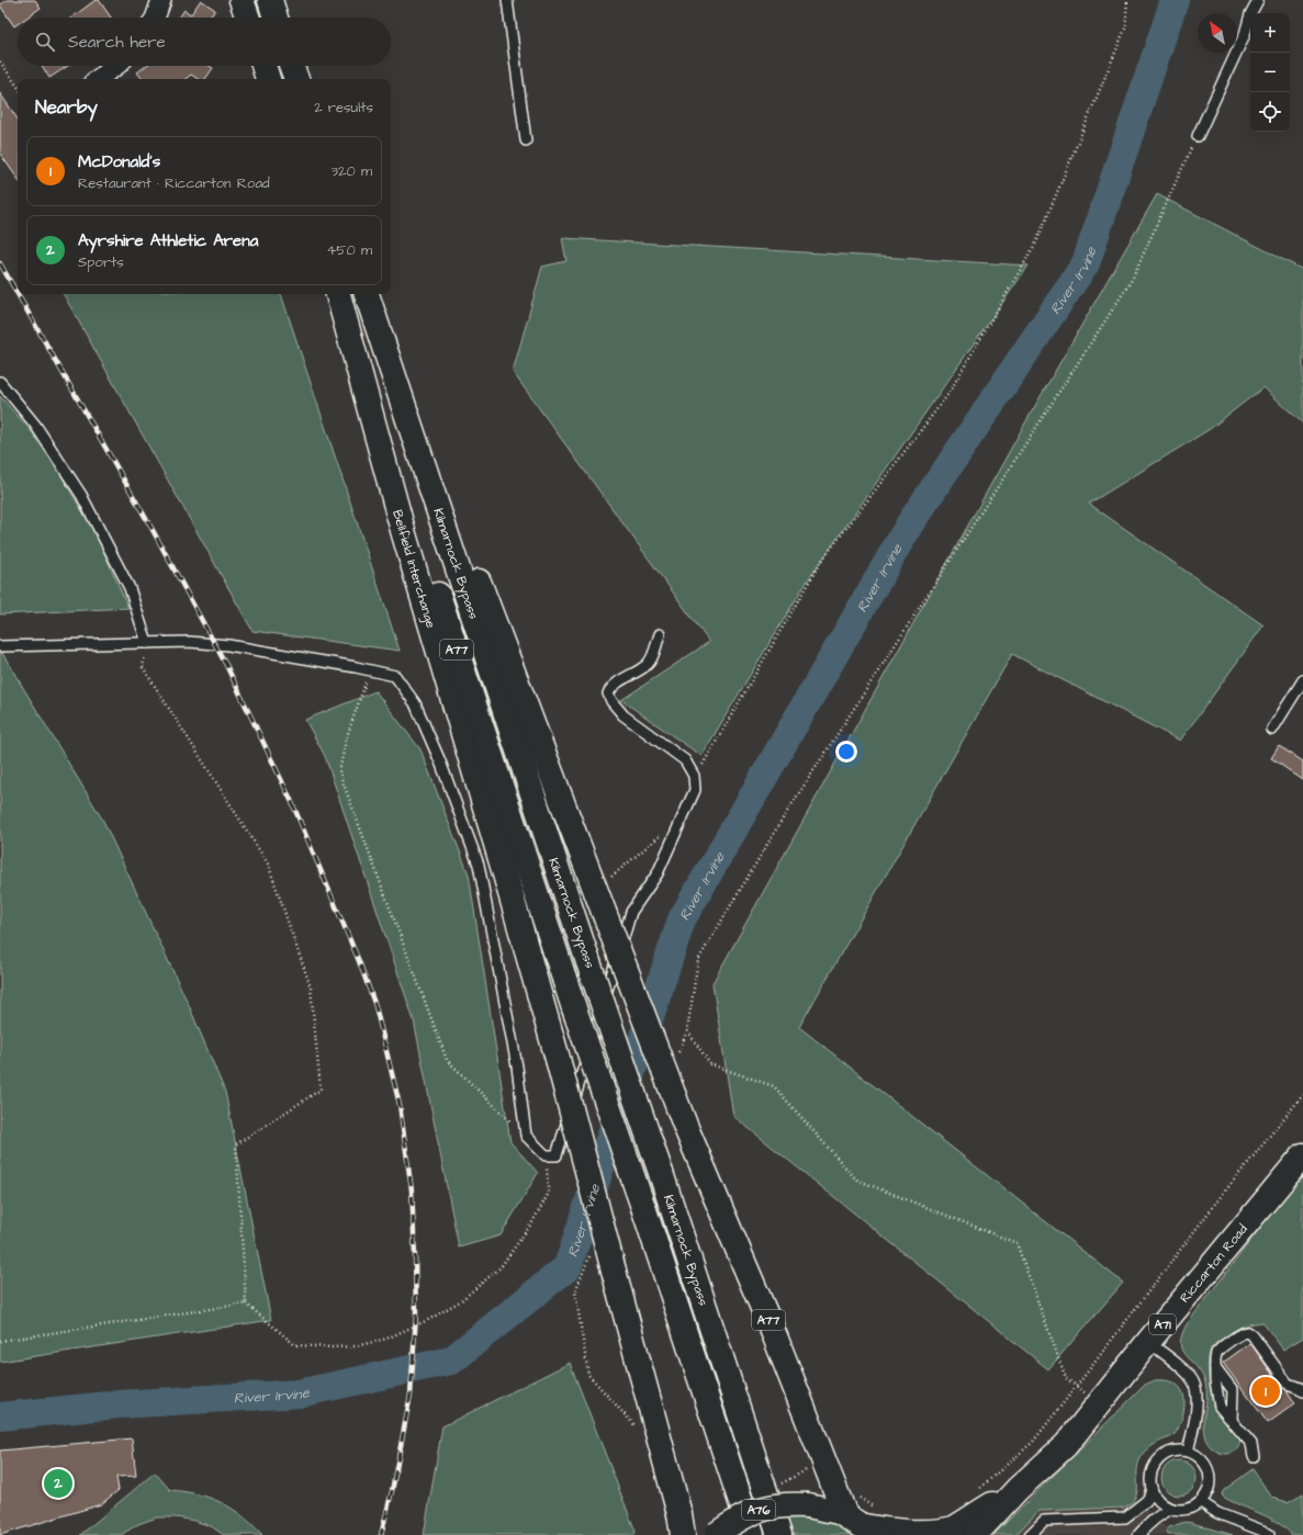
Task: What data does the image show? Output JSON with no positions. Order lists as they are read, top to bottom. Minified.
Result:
{"streets":{"main road":["Kilmarnock Bypass","Bellfield Interchange","A77","Riccarton Road","A71","A76"]},"crossings":[["A77","Riccarton Road"],["A77","A76"],["Riccarton Road","A76"]],"water":["River Irvine"],"north":"top left","page":{"map_buttons":["+","−"],"search":"Search here","heading":["Nearby","2 results"],"list":[{"mark":"1","name":"McDonald's","note":"Restaurant · Riccarton Road","value":"320 m"},{"mark":"2","name":"Ayrshire Athletic Arena","note":"Sports","value":"450 m"}],"pins":["1","2"]}}
